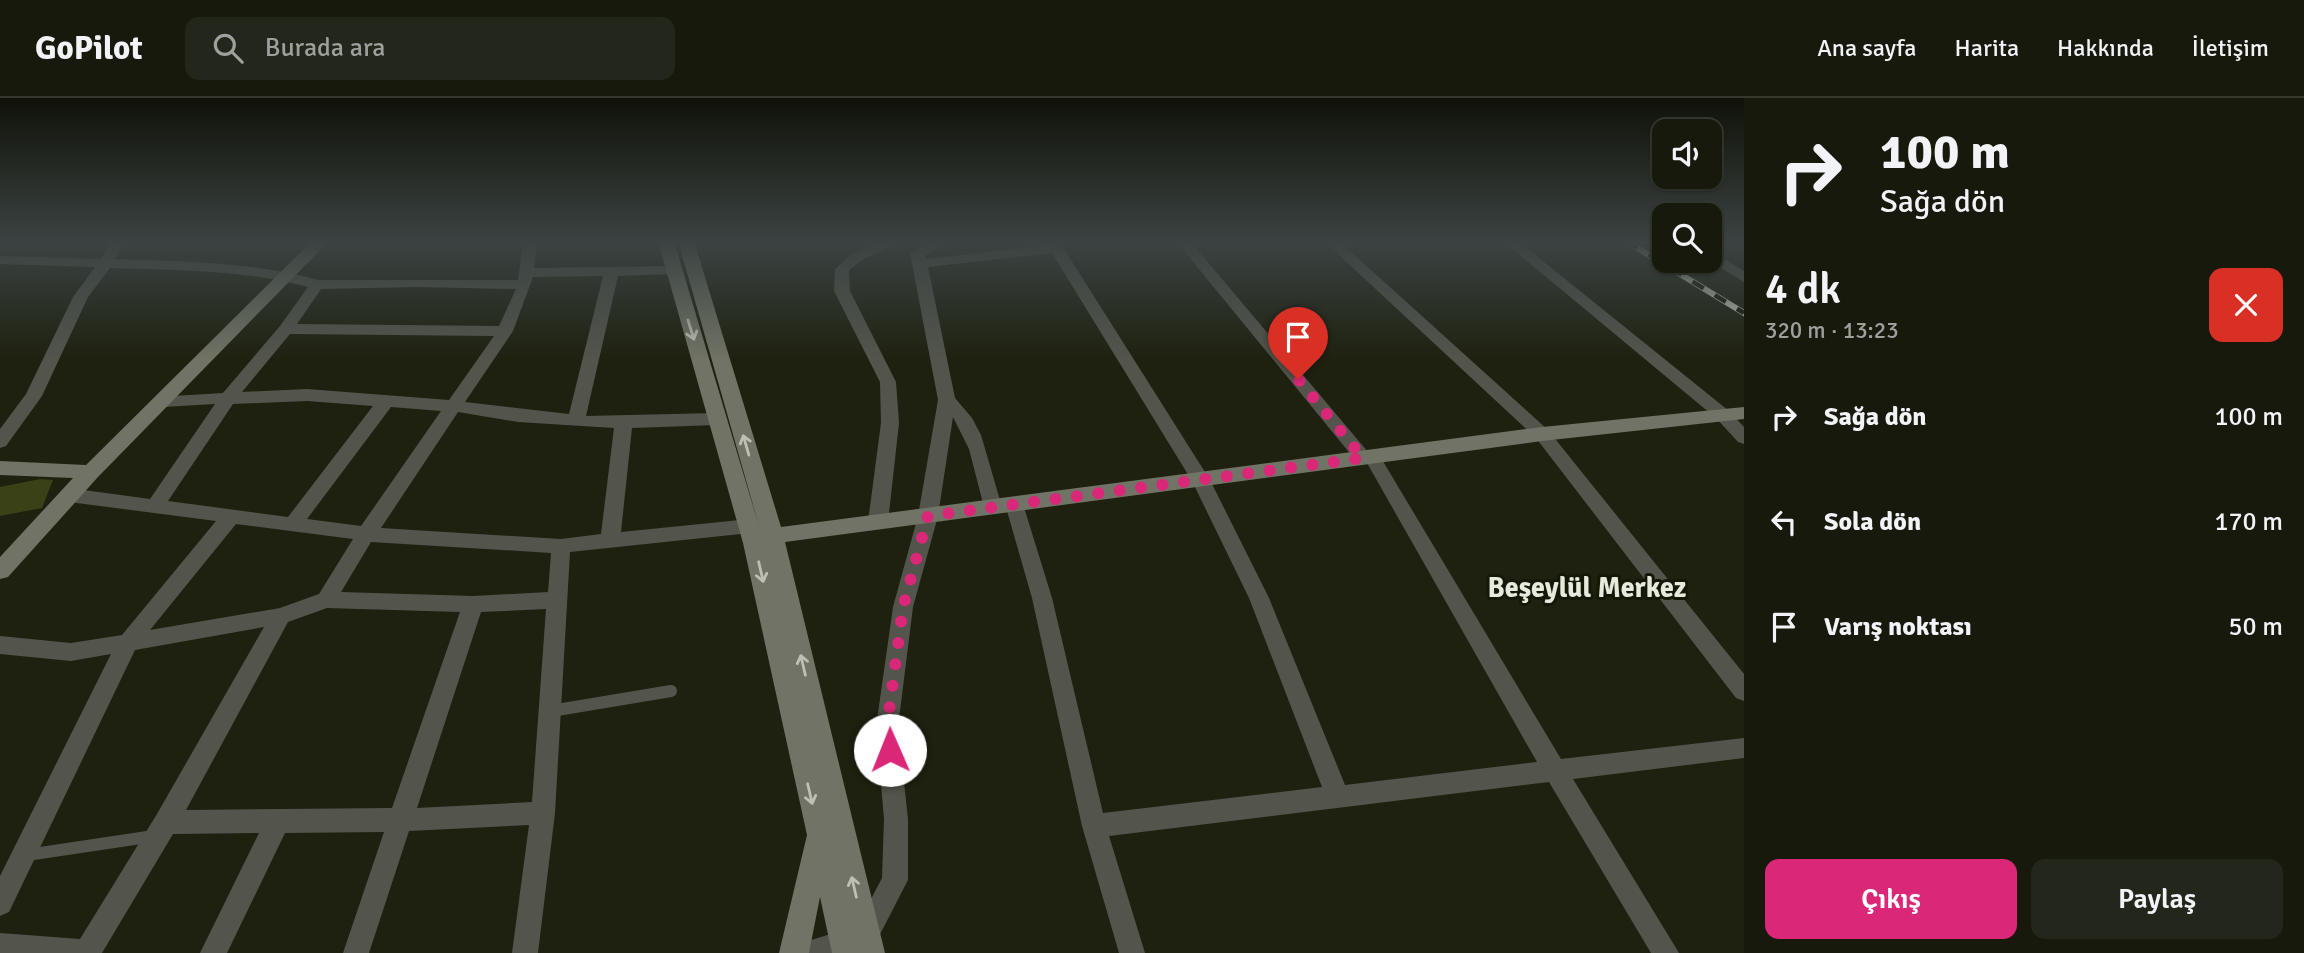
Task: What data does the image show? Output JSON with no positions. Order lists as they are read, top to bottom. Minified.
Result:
{"districts":["Beşeylül Merkez"],"page":{"header":"GoPilot","search":"Burada ara","nav":["Ana sayfa","Harita","Hakkında","İletişim"],"turn":["100 m","Sağa dön"],"heading":["4 dk","320 m · 13:23"],"list":[{"name":"Sağa dön","value":"100 m"},{"name":"Sola dön","value":"170 m"},{"name":"Varış noktası","value":"50 m"}],"buttons":["Çıkış","Paylaş"]}}
